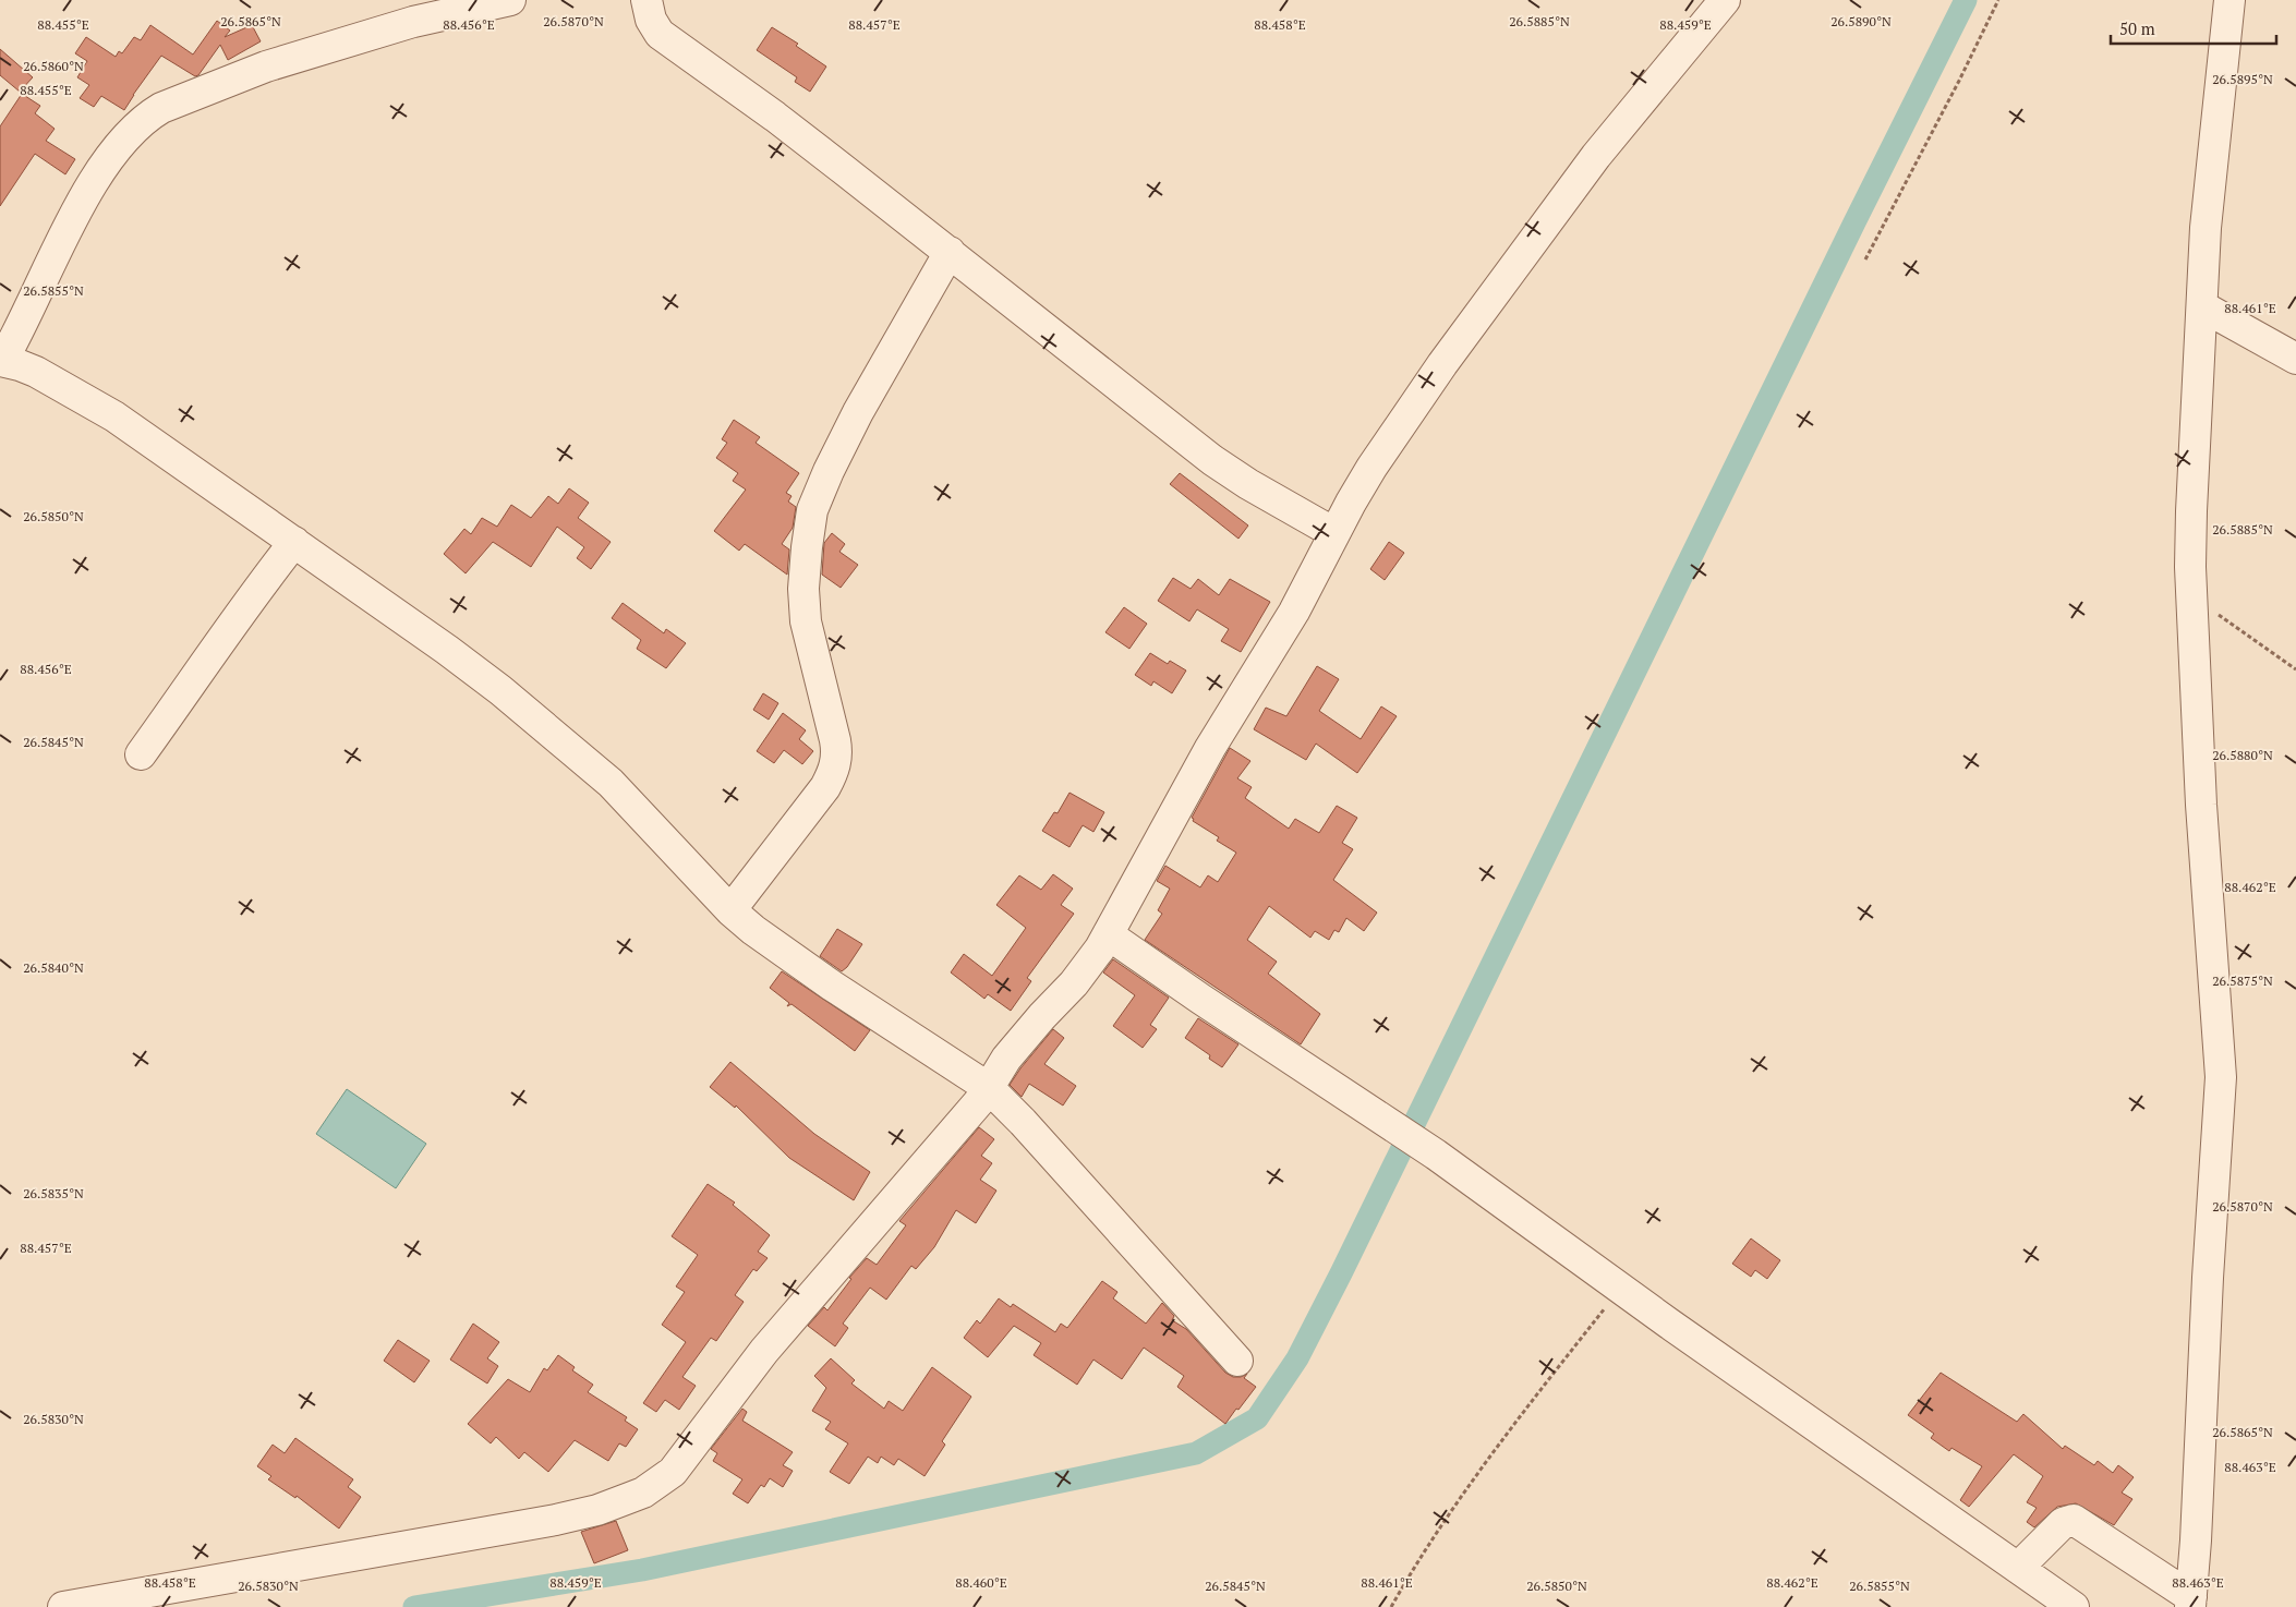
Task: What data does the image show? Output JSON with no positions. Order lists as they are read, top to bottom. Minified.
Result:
{"scale_bar":"50 m","coordinates":["26.5870°N","26.5865°N","26.5885°N","26.5890°N","88.455°E","88.456°E","88.457°E","88.458°E","88.459°E","26.5860°N","26.5895°N","26.5855°N","88.461°E","26.5850°N","26.5845°N","26.5880°N","88.462°E","26.5840°N","26.5875°N","26.5835°N","26.5830°N","88.463°E","88.460°E"]}
